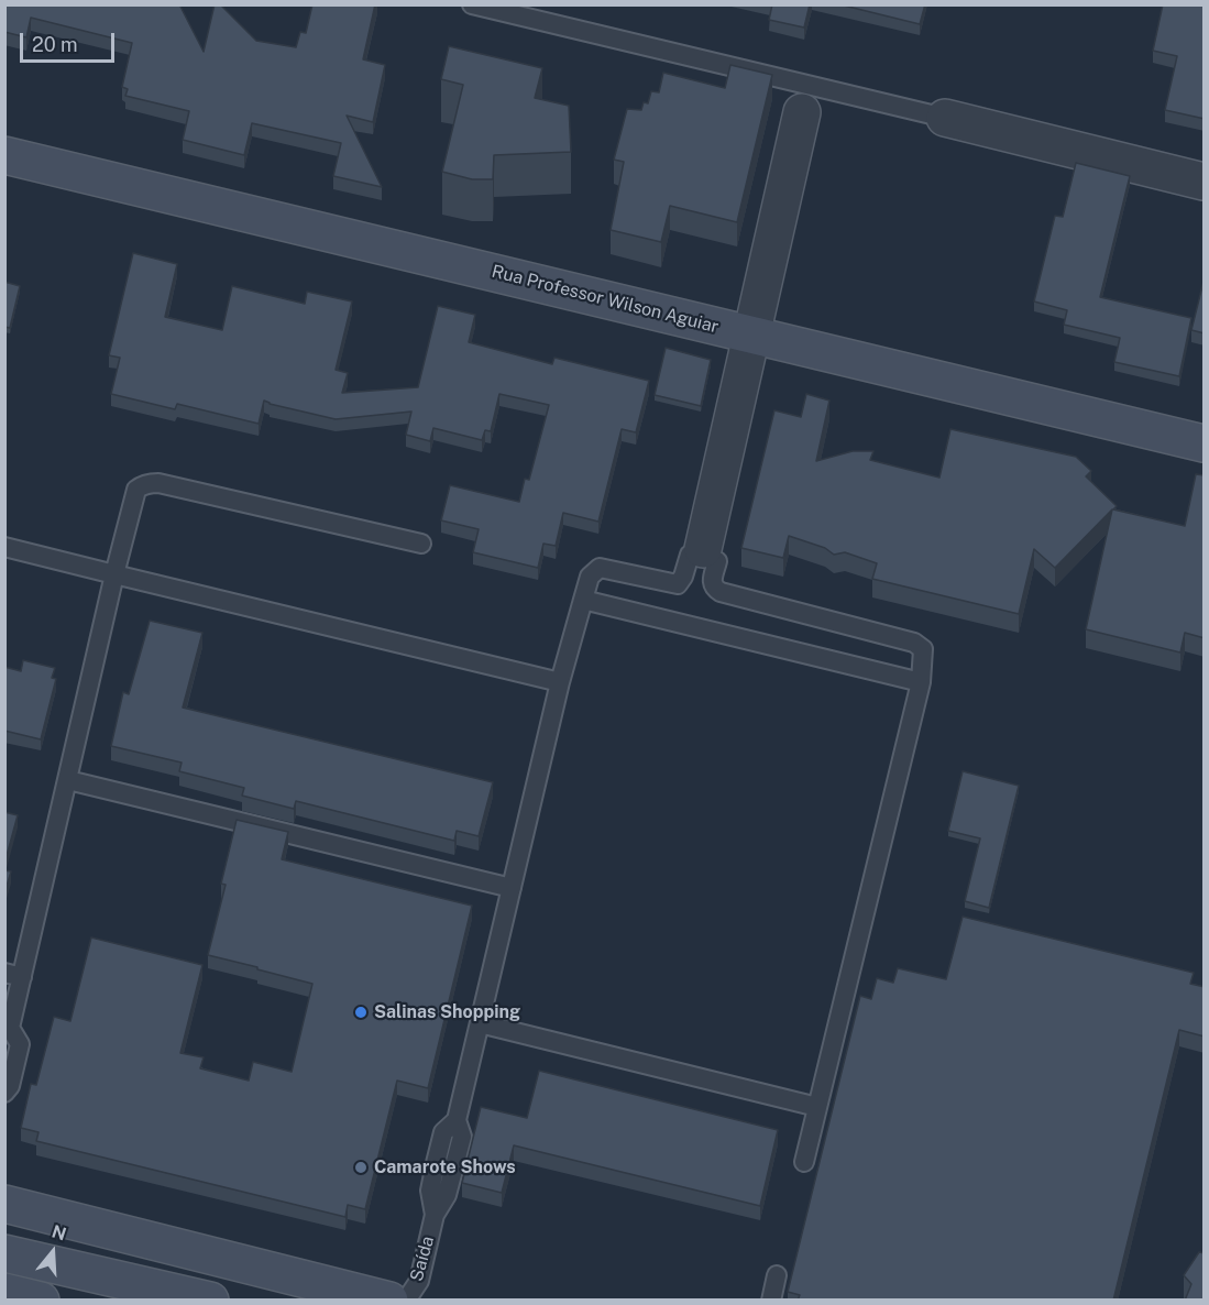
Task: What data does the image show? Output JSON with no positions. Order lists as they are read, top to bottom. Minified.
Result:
{"streets":{"street":["Rua Professor Wilson Aguiar"],"lane":["Saída"]},"places":["Salinas Shopping","Camarote Shows"],"scale_bar":"20 m","north":"top"}
